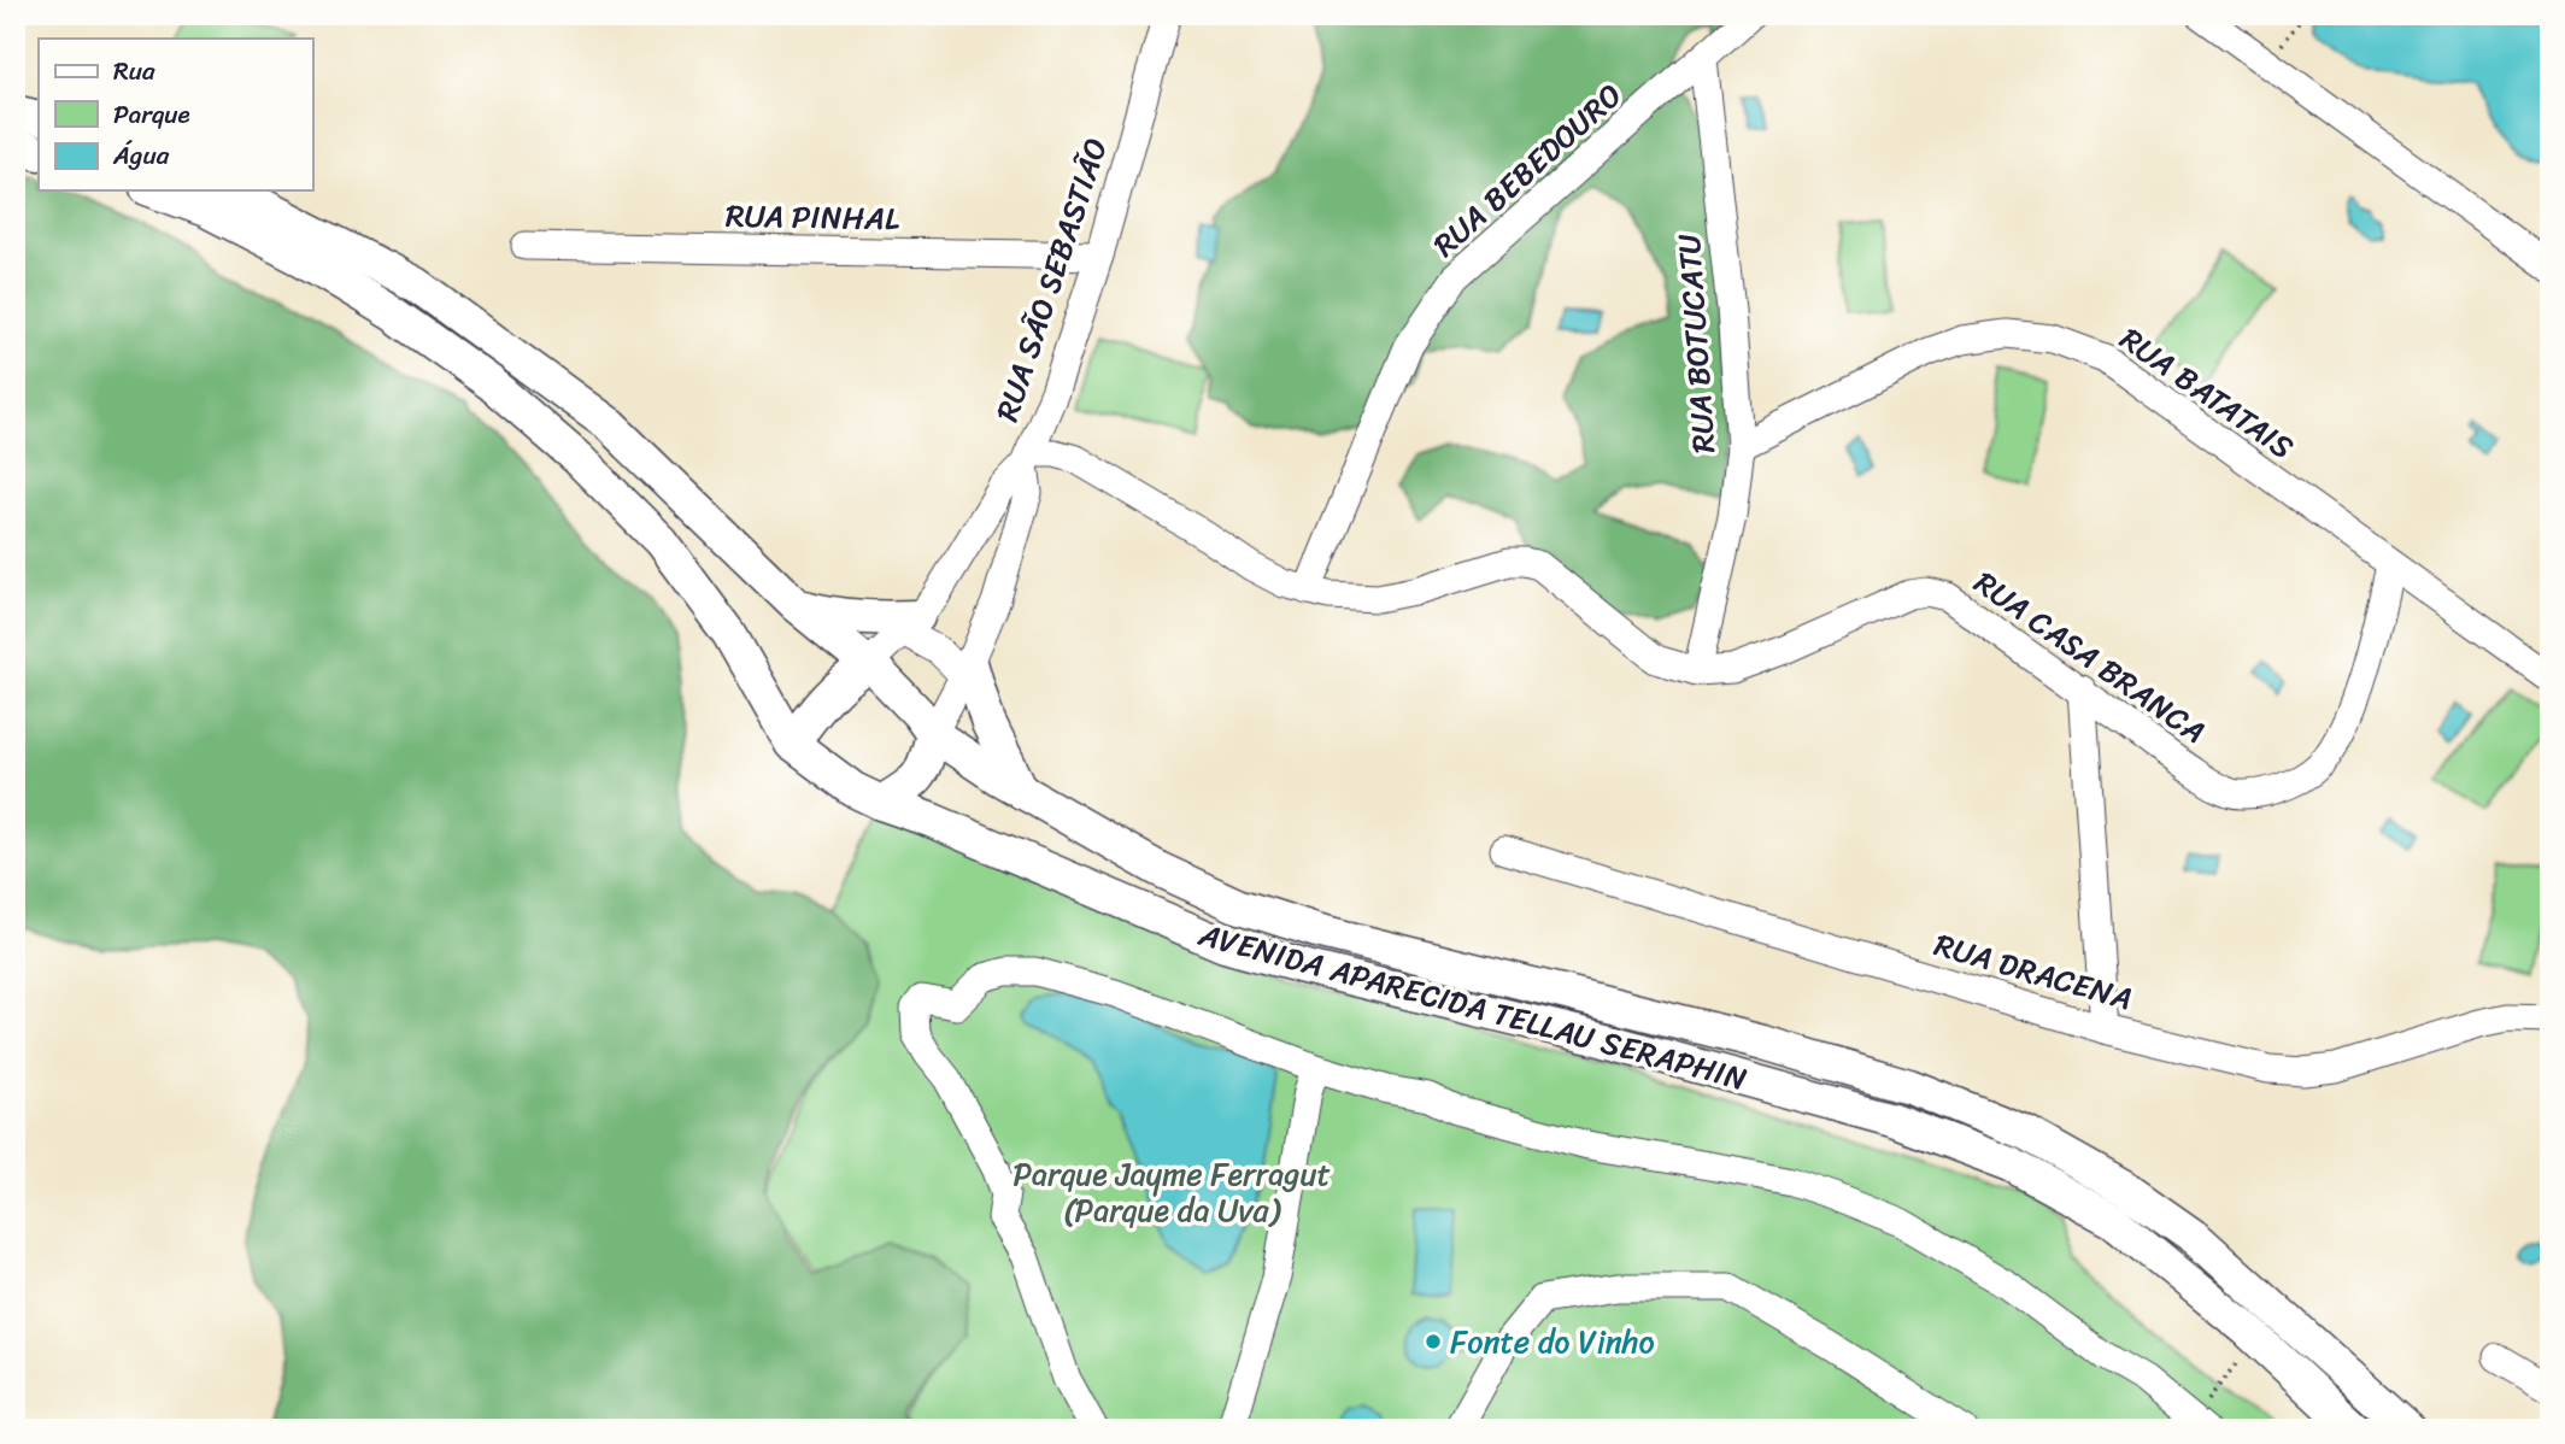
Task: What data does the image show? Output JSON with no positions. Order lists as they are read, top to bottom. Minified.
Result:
{"streets":{"main road":["AVENIDA APARECIDA TELLAU SERAPHIN"],"street":["RUA BEBEDOURO","RUA PINHAL","RUA SÃO SEBASTIÃO","RUA BOTUCATU","RUA BATATAIS","RUA CASA BRANCA","RUA DRACENA"]},"crossings":[["RUA BEBEDOURO","RUA BOTUCATU"],["RUA BEBEDOURO","RUA CASA BRANCA"],["RUA PINHAL","RUA SÃO SEBASTIÃO"],["RUA SÃO SEBASTIÃO","RUA CASA BRANCA"],["RUA SÃO SEBASTIÃO","AVENIDA APARECIDA TELLAU SERAPHIN"],["RUA BOTUCATU","RUA BATATAIS"],["RUA BOTUCATU","RUA CASA BRANCA"],["RUA BATATAIS","RUA CASA BRANCA"]],"parks":["Parque Jayme Ferragut (Parque da Uva)"],"places":["Fonte do Vinho"],"legend":["Rua","Parque","Água"]}
